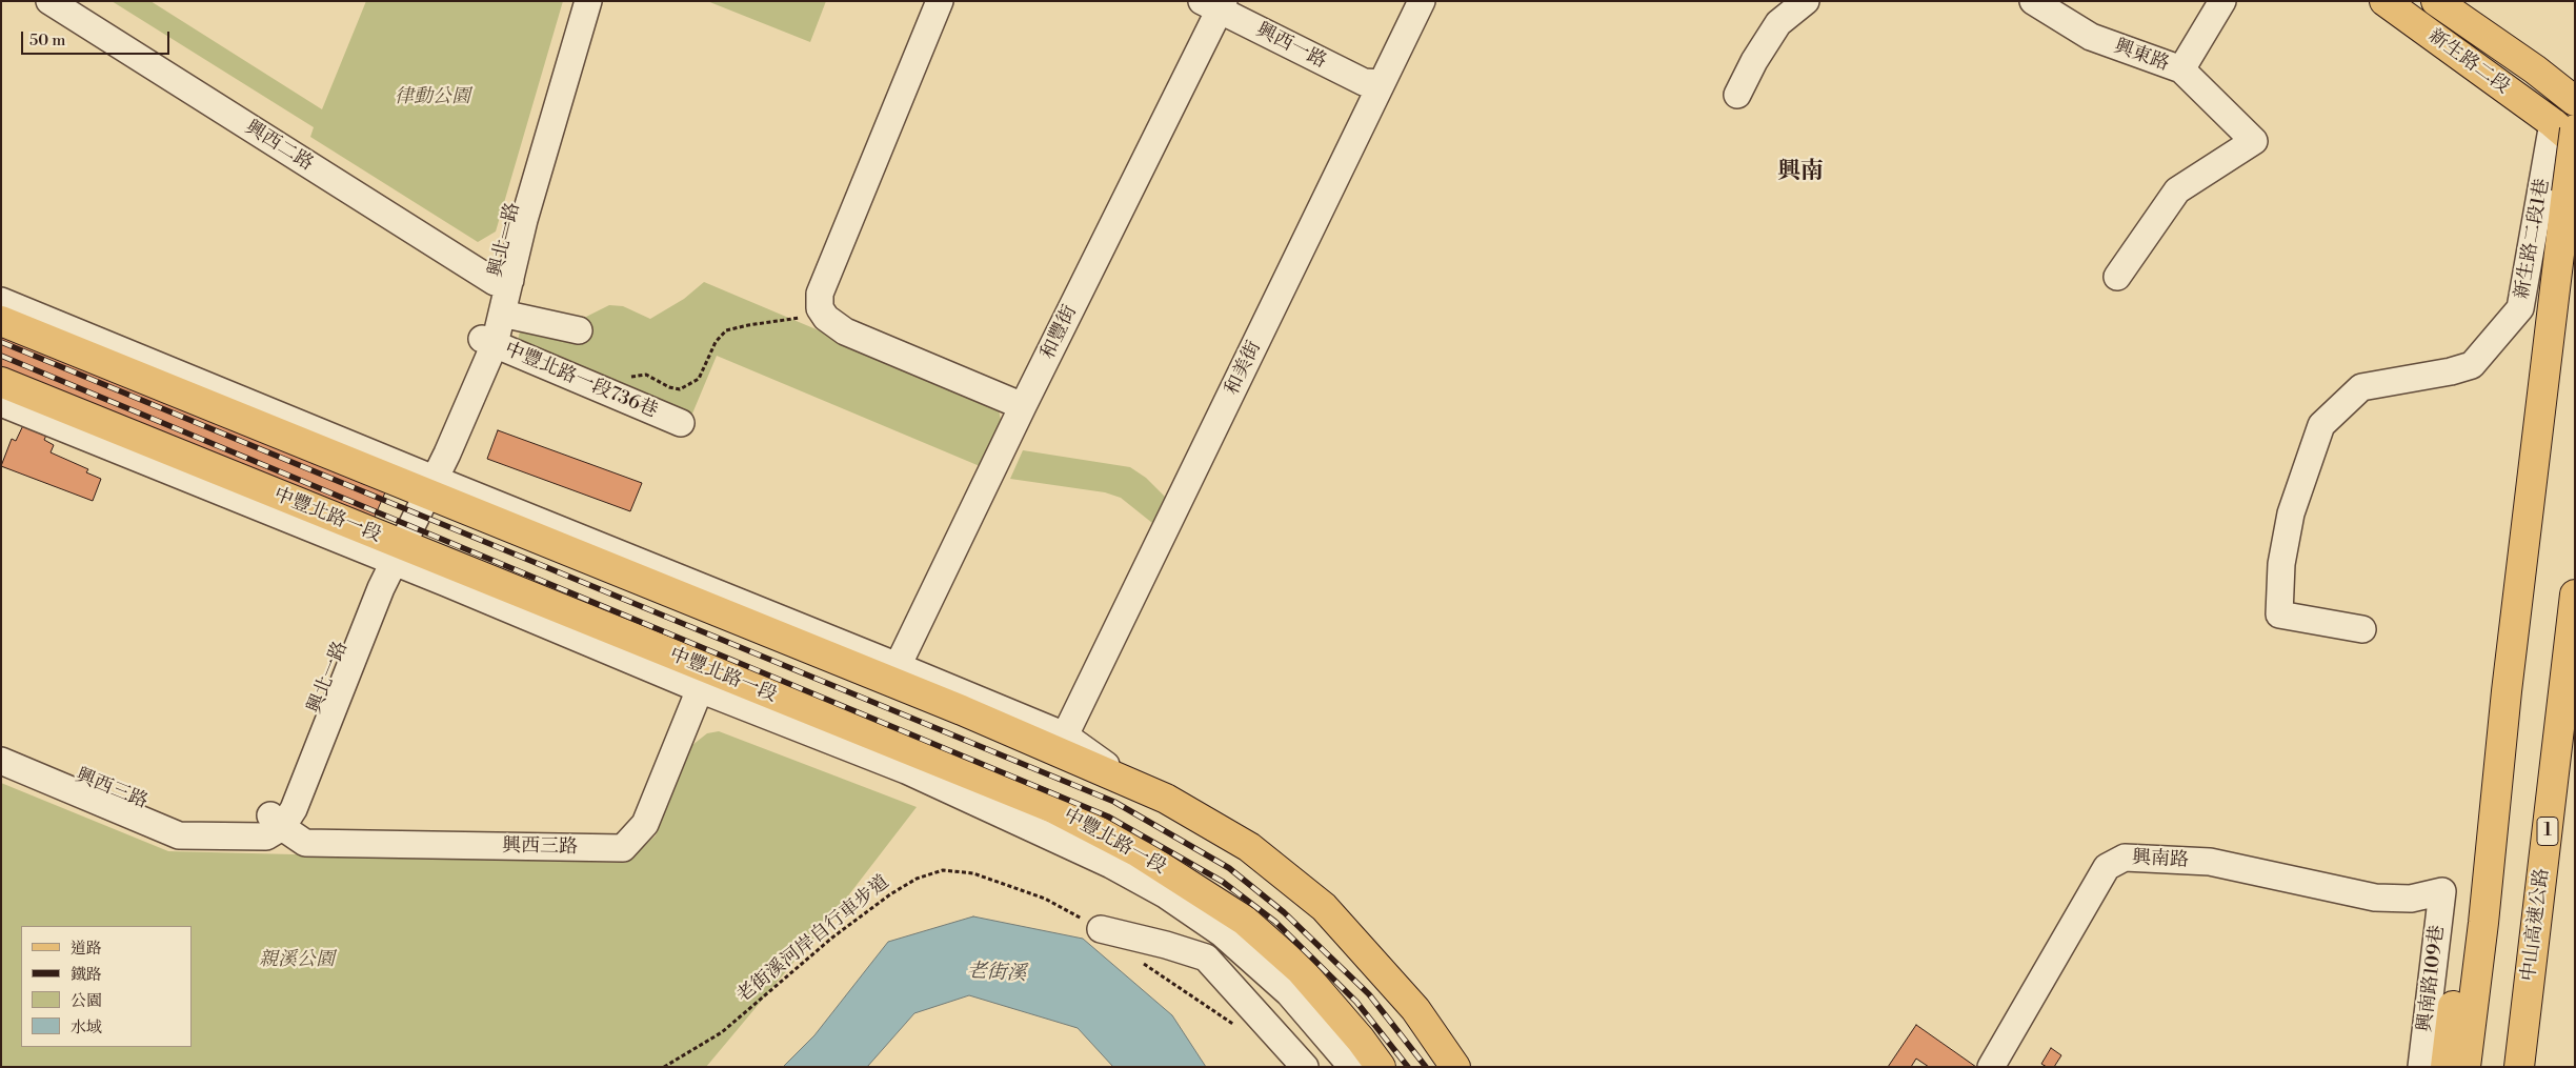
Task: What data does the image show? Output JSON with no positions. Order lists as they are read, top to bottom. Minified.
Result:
{"streets":{"main road":["新生路二段","中豐北路一段","1","中山高速公路"],"street":["興西一路","興東路","興西二路","新生路二段1巷","興北一路","和豐街","和美街","中豐北路一段736巷","興西三路","興南路","興南路109巷"],"path":["老街溪河岸自行車步道"]},"crossings":[["興西一路","和豐街"],["興西一路","和美街"],["新生路二段","新生路二段1巷"],["興西二路","興北一路"],["興北一路","中豐北路一段736巷"],["興北一路","中豐北路一段"],["興北一路","興西三路"],["中豐北路一段","興西三路"],["興南路","興南路109巷"]],"districts":["興南"],"water":["老街溪"],"parks":["律動公園","親溪公園"],"legend":["道路","鐵路","公園","水域"],"scale_bar":"50 m"}
